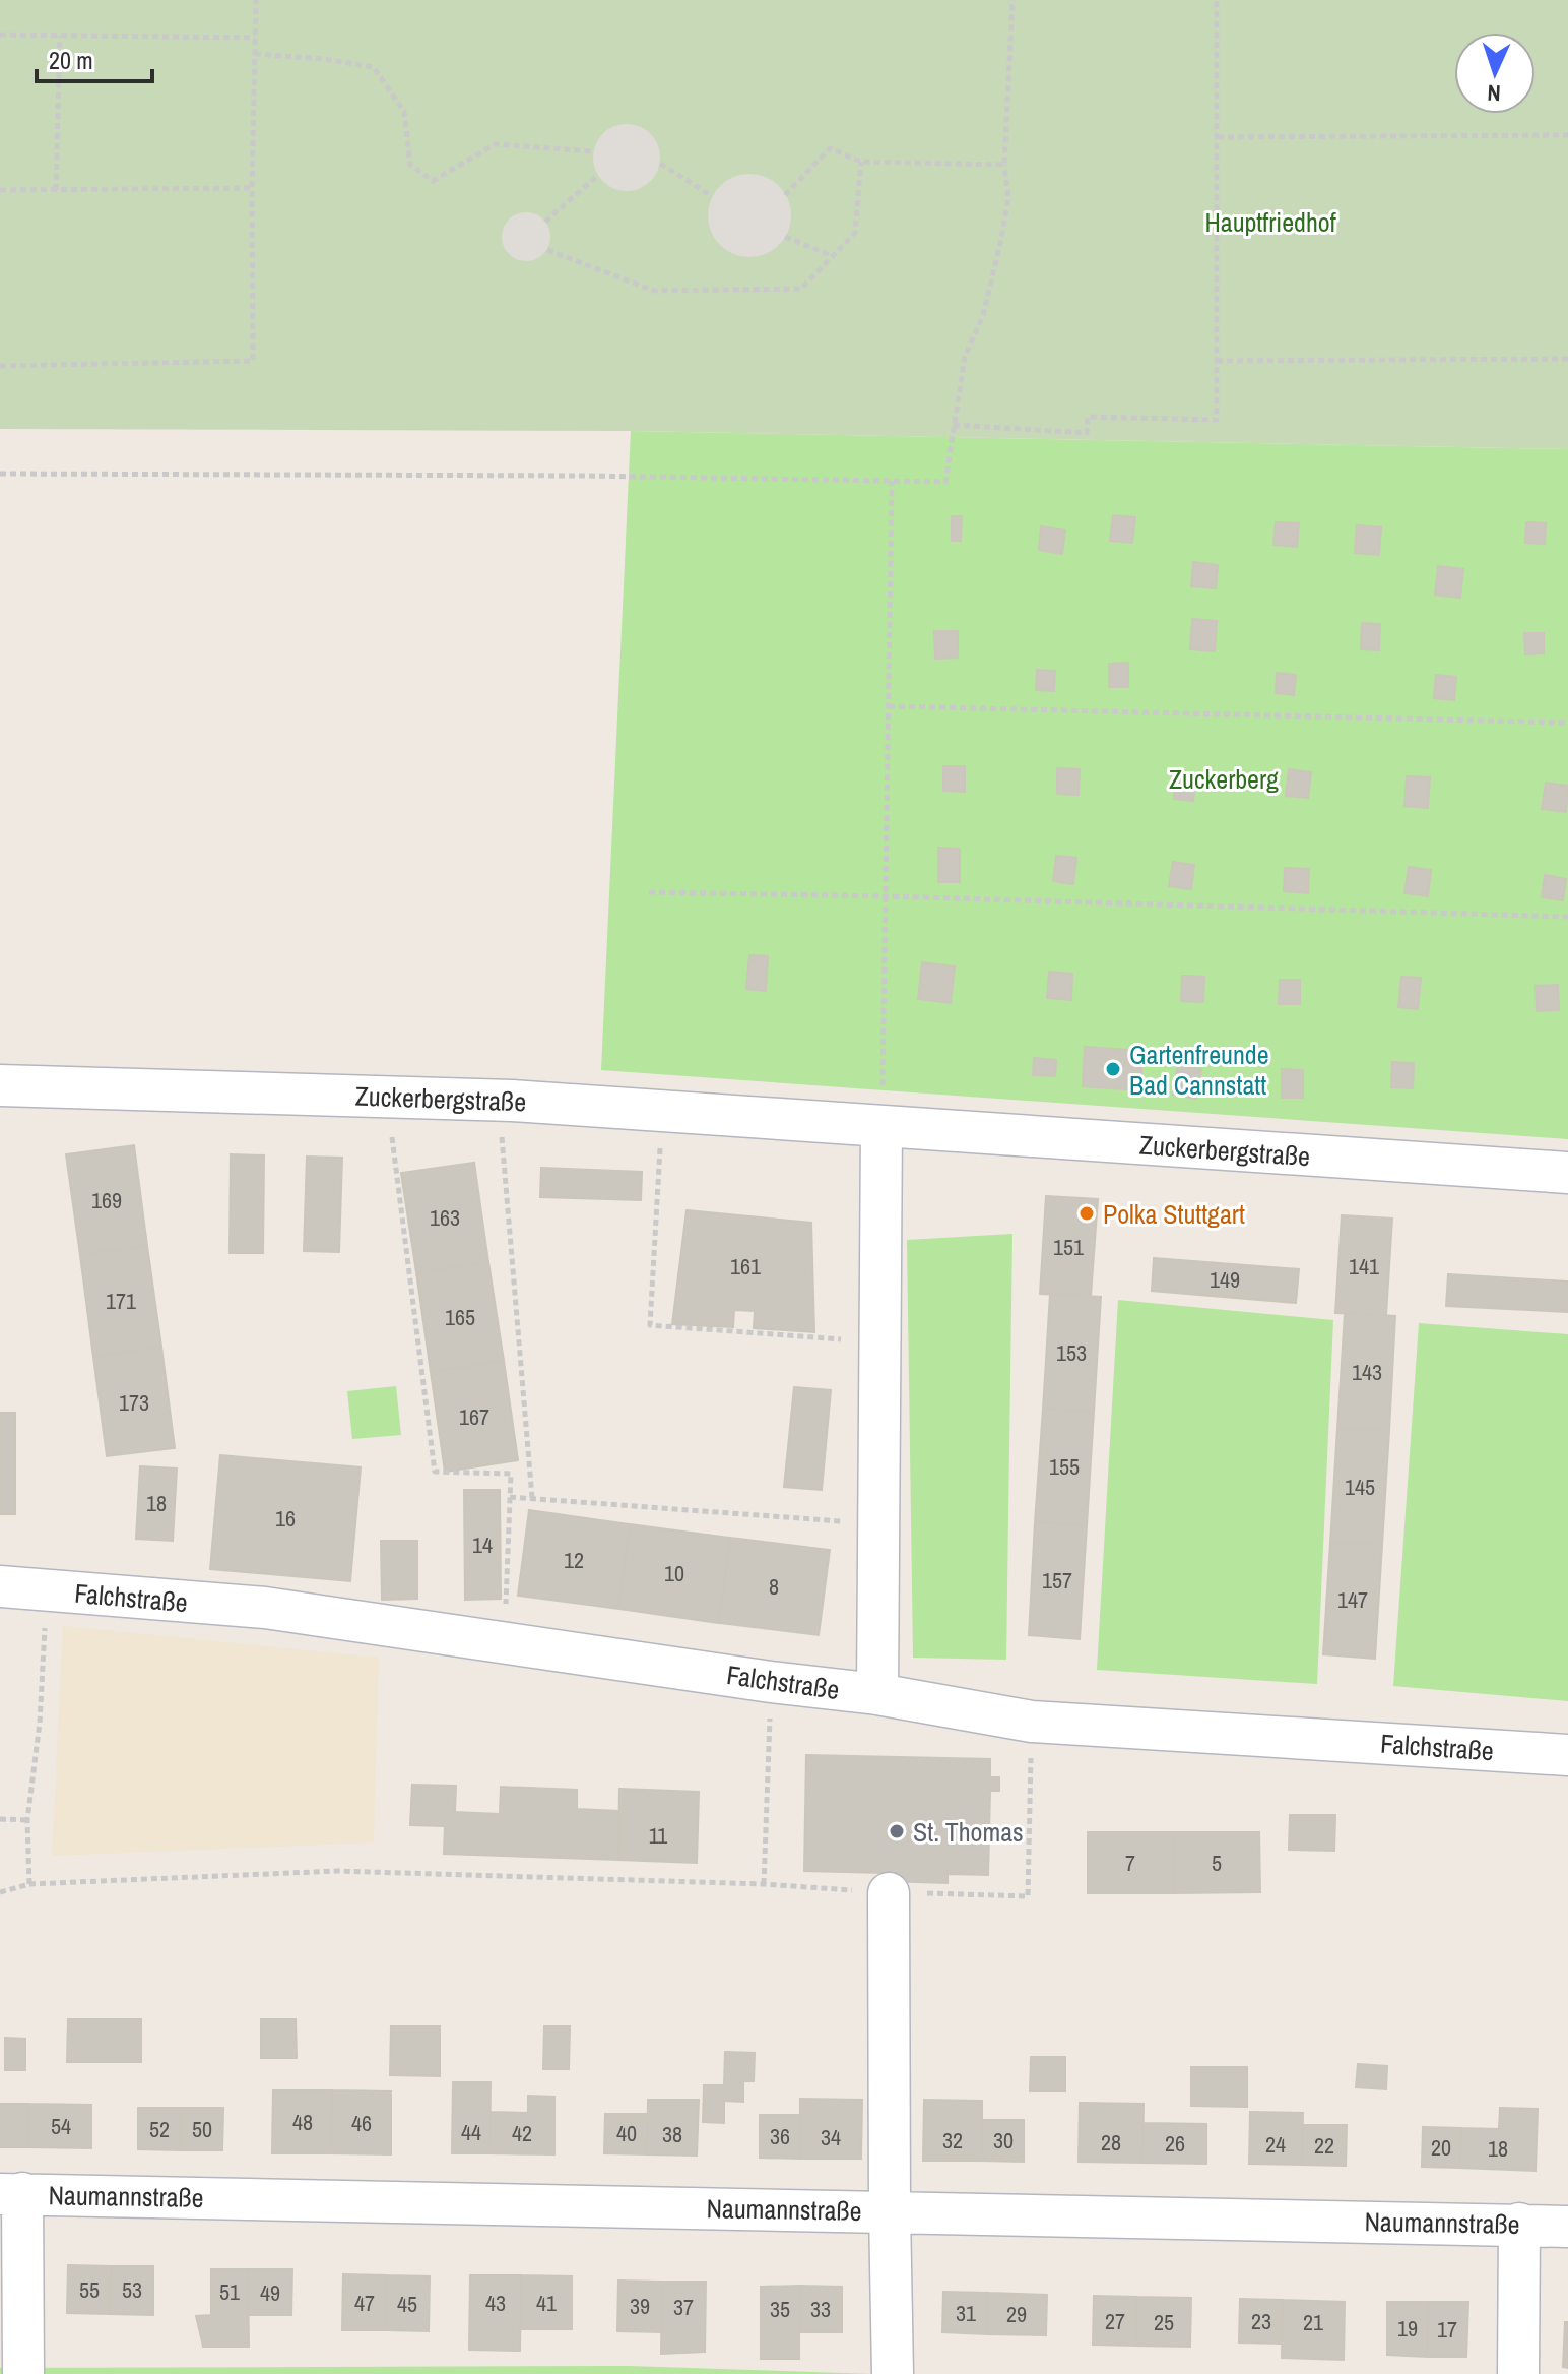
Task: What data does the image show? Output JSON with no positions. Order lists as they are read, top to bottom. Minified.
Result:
{"streets":{"street":["Zuckerbergstraße","Falchstraße","Naumannstraße"]},"parks":["Hauptfriedhof","Zuckerberg"],"places":["Gartenfreunde Bad Cannstatt","Polka Stuttgart","St. Thomas"],"house_numbers":["169","163","151","161","141","149","171","165","153","143","173","167","155","145","18","16","14","12","10","157","8","147","11","7","5","48","46","54","52","50","44","42","40","38","36","34","32","30","28","26","24","22","20","18","55","53","51","49","47","43","41","45","39","37","35","33","31","29","27","23","25","21","19","17"],"scale_bar":"20 m","north":"bottom"}
